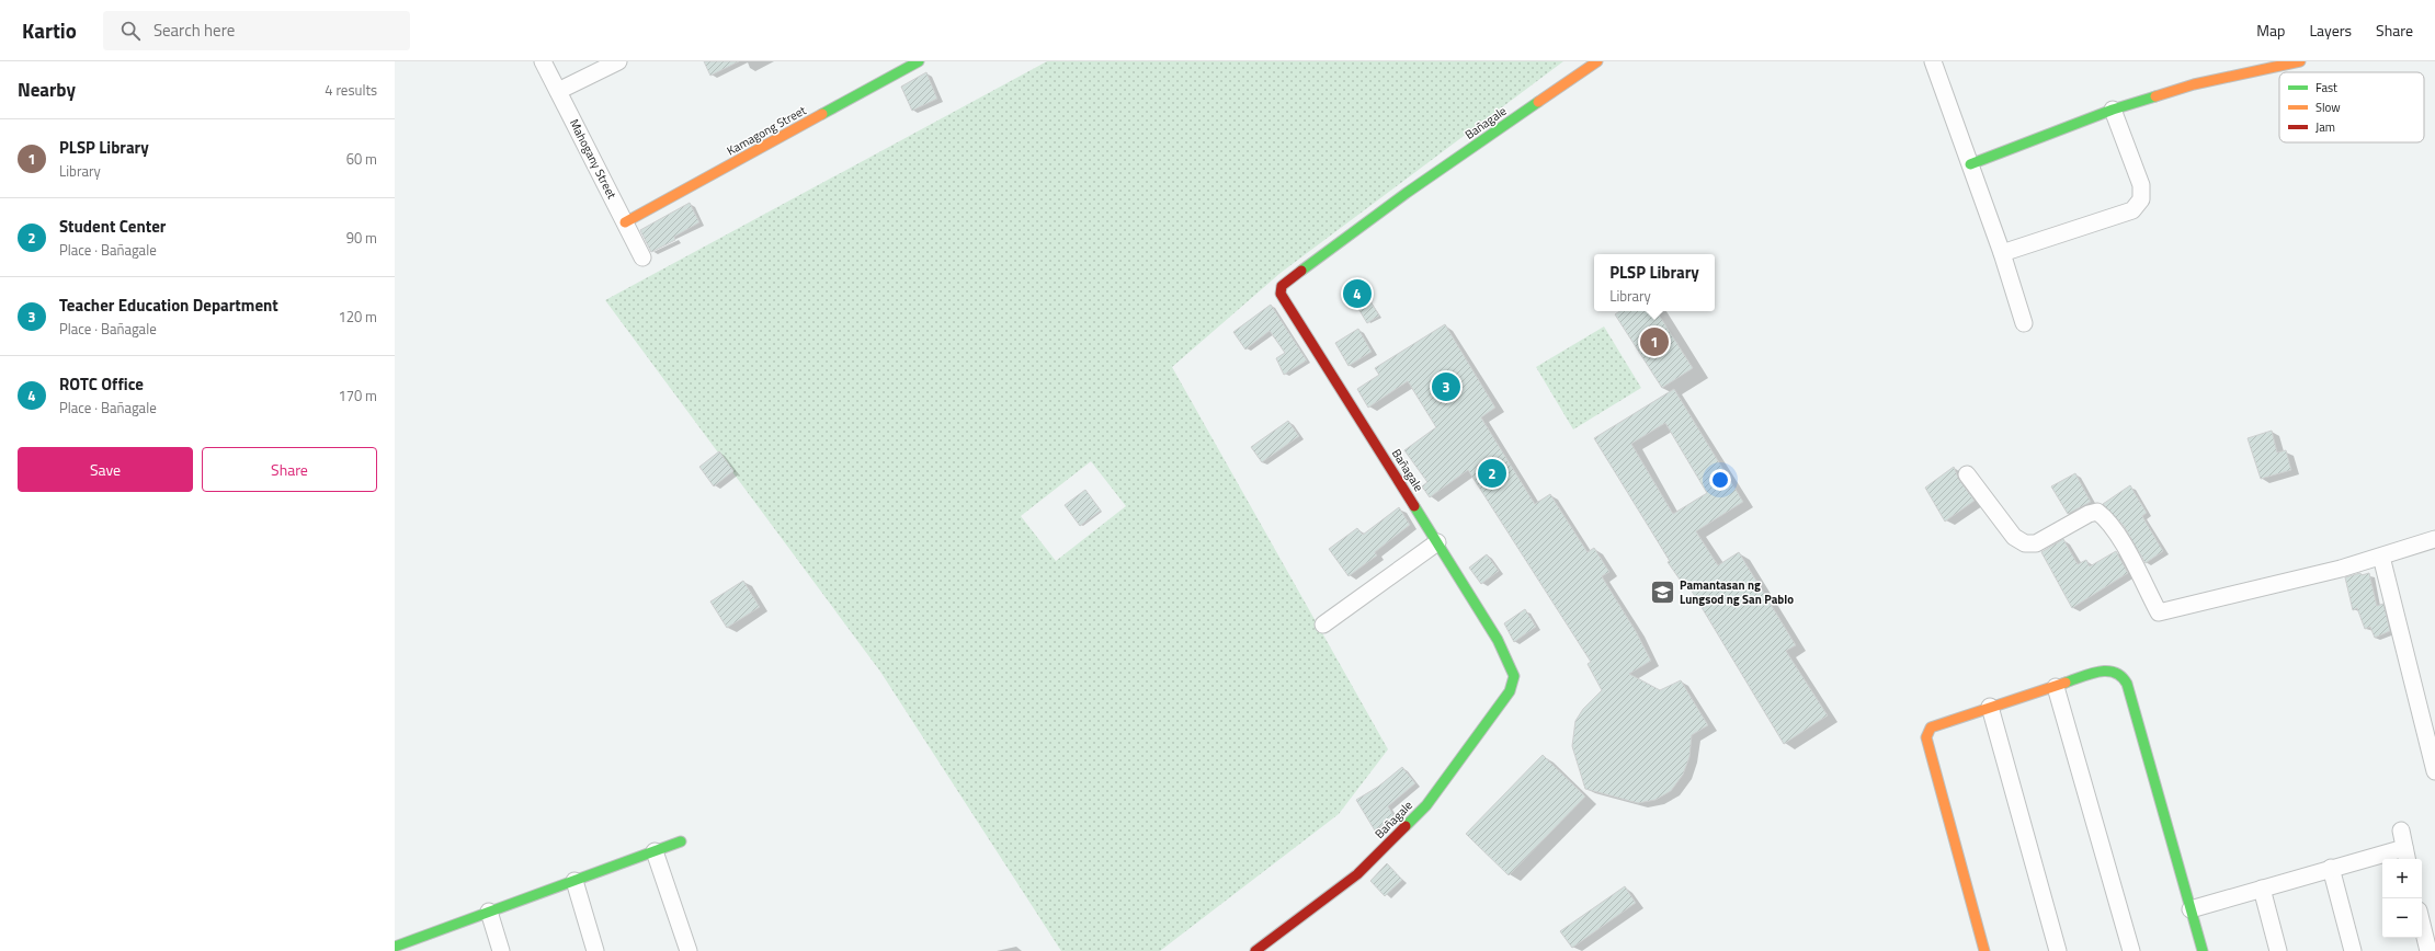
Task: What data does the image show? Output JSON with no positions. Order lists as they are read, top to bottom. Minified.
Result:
{"streets":{"street":["Bañagale","Kamagong Street","Mahogany Street"]},"crossings":[["Kamagong Street","Mahogany Street"]],"places":{"school or university":["Pamantasan ng Lungsod ng San Pablo"]},"legend":["Fast","Slow","Jam"],"page":{"header":"Kartio","search":"Search here","nav":["Map","Layers","Share"],"heading":["Nearby","4 results"],"list":[{"mark":"1","name":"PLSP Library","note":"Library","value":"60 m"},{"mark":"2","name":"Student Center","note":"Place · Bañagale","value":"90 m"},{"mark":"3","name":"Teacher Education Department","note":"Place · Bañagale","value":"120 m"},{"mark":"4","name":"ROTC Office","note":"Place · Bañagale","value":"170 m"}],"popup":["PLSP Library","Library"],"pins":["4","1","3","2"],"buttons":["Save","Share"],"map_buttons":["+","−"]}}
